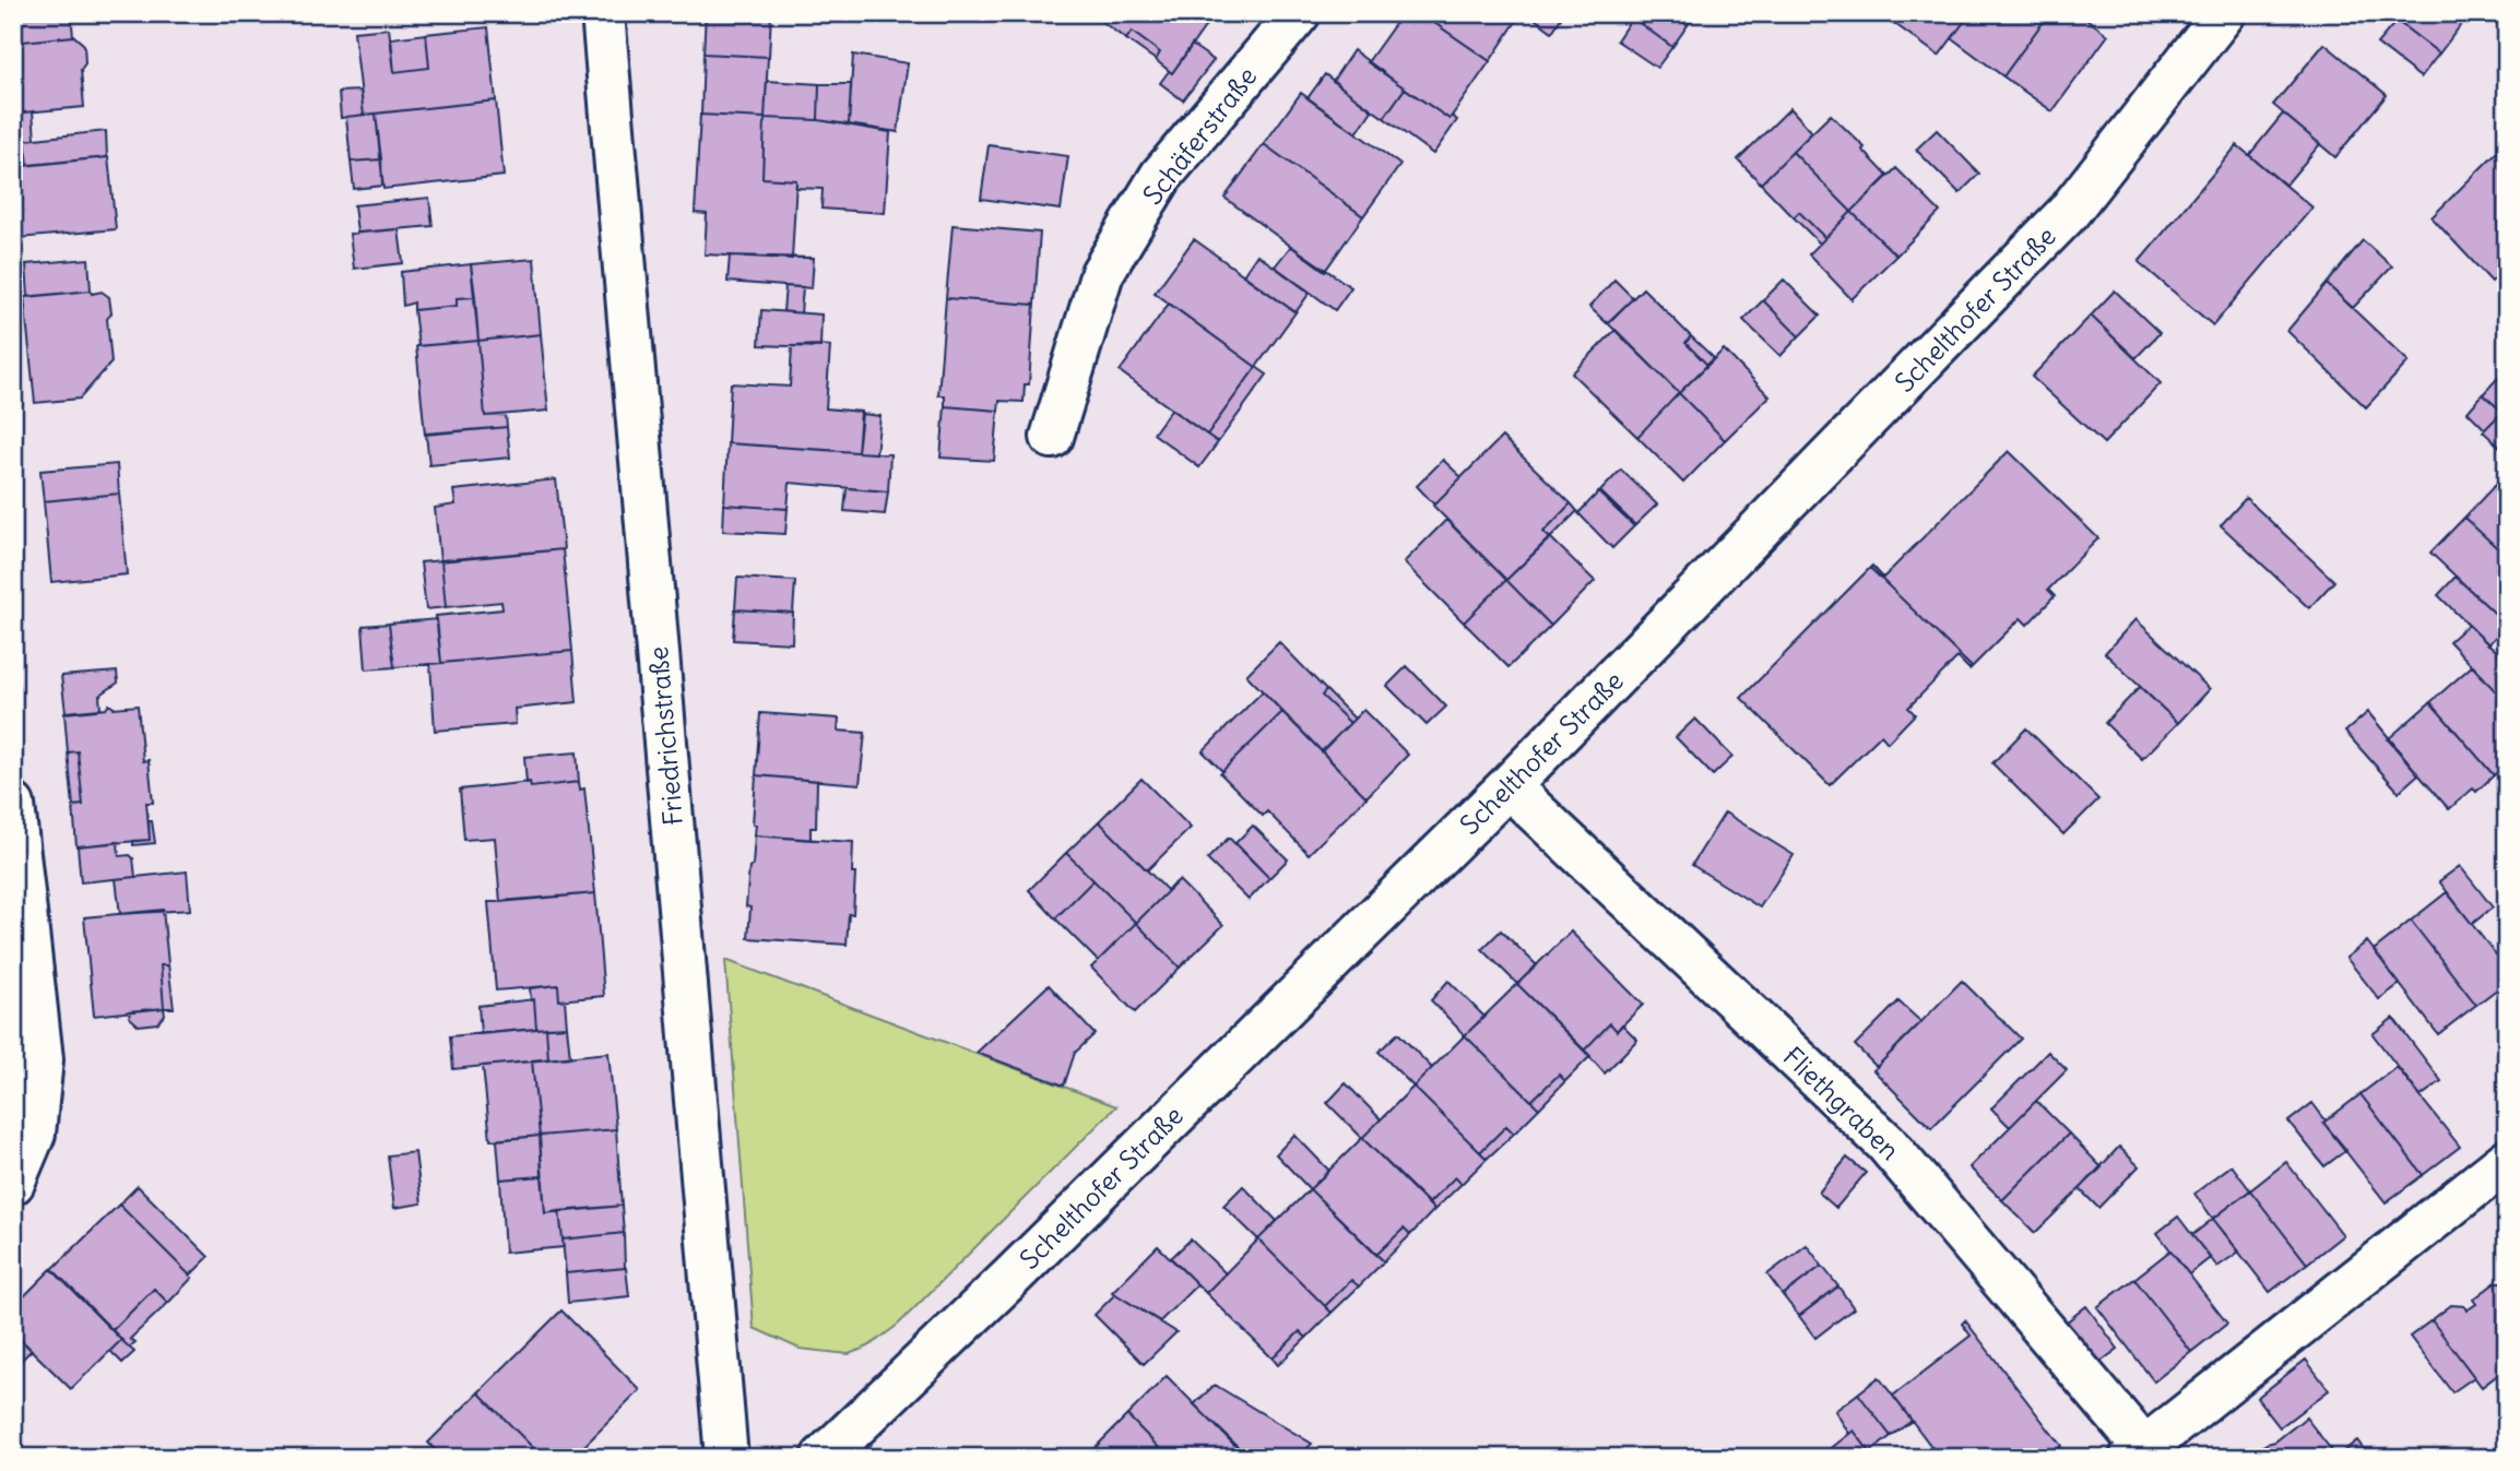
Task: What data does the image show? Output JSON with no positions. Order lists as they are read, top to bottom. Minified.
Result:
{"streets":{"street":["Schäferstraße","Schelthofer Straße","Friedrichstraße","Fliethgraben"]},"crossings":[["Schelthofer Straße","Fliethgraben"]]}
